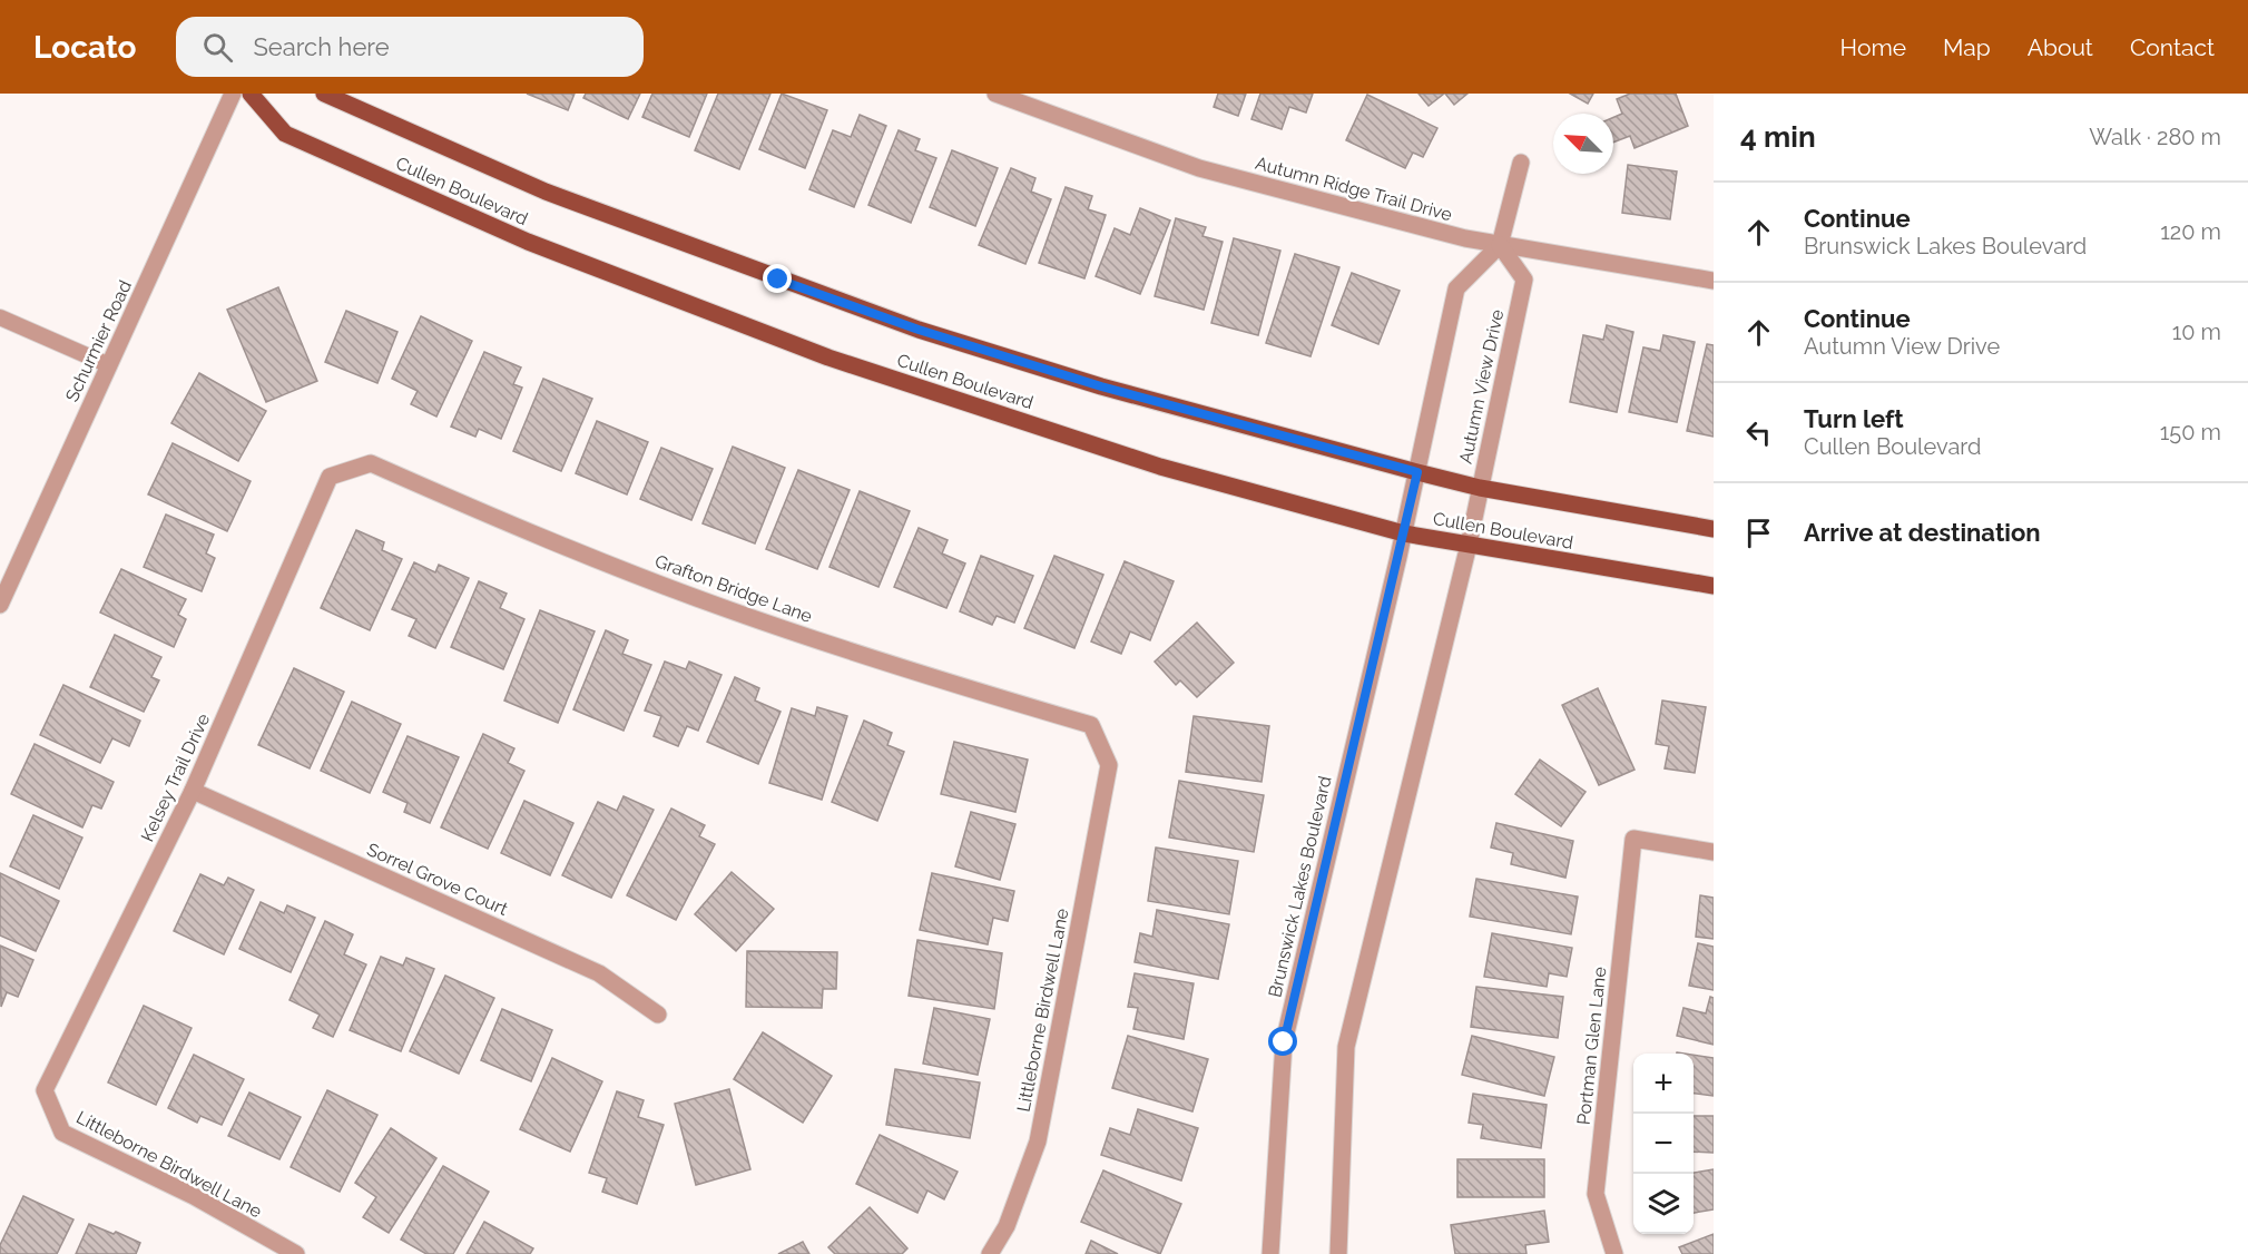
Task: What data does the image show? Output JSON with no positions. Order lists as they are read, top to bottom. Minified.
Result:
{"streets":{"main road":["Cullen Boulevard"],"street":["Autumn Ridge Trail Drive","Schurmier Road","Autumn View Drive","Grafton Bridge Lane","Kelsey Trail Drive","Sorrel Grove Court","Brunswick Lakes Boulevard","Littleborne Birdwell Lane","Portman Glen Lane"]},"crossings":[["Autumn Ridge Trail Drive","Autumn View Drive"],["Cullen Boulevard","Autumn View Drive"],["Cullen Boulevard","Brunswick Lakes Boulevard"],["Grafton Bridge Lane","Kelsey Trail Drive"],["Grafton Bridge Lane","Littleborne Birdwell Lane"],["Kelsey Trail Drive","Sorrel Grove Court"],["Kelsey Trail Drive","Littleborne Birdwell Lane"]],"north":"top left","page":{"header":"Locato","search":"Search here","nav":["Home","Map","About","Contact"],"heading":["4 min","Walk · 280 m"],"list":[["Continue","Brunswick Lakes Boulevard","120 m"],["Continue","Autumn View Drive","10 m"],["Turn left","Cullen Boulevard","150 m"],"Arrive at destination"],"map_buttons":["+","−"]}}
